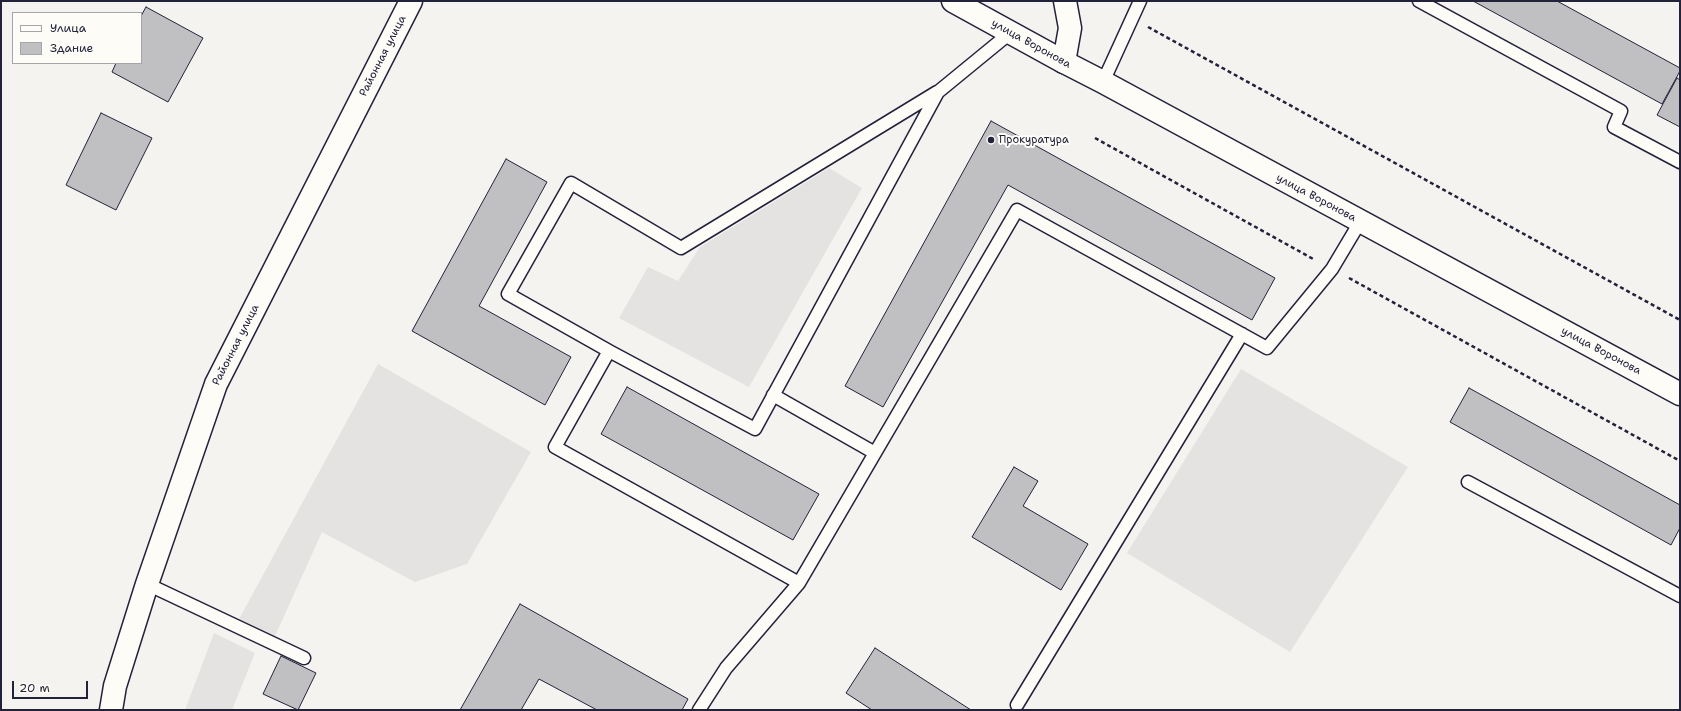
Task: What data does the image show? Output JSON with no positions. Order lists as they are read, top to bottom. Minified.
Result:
{"streets":{"street":["улица Воронова","Районная улица"]},"places":["Прокуратура"],"legend":["Улица","Здание"],"scale_bar":"20 m"}
